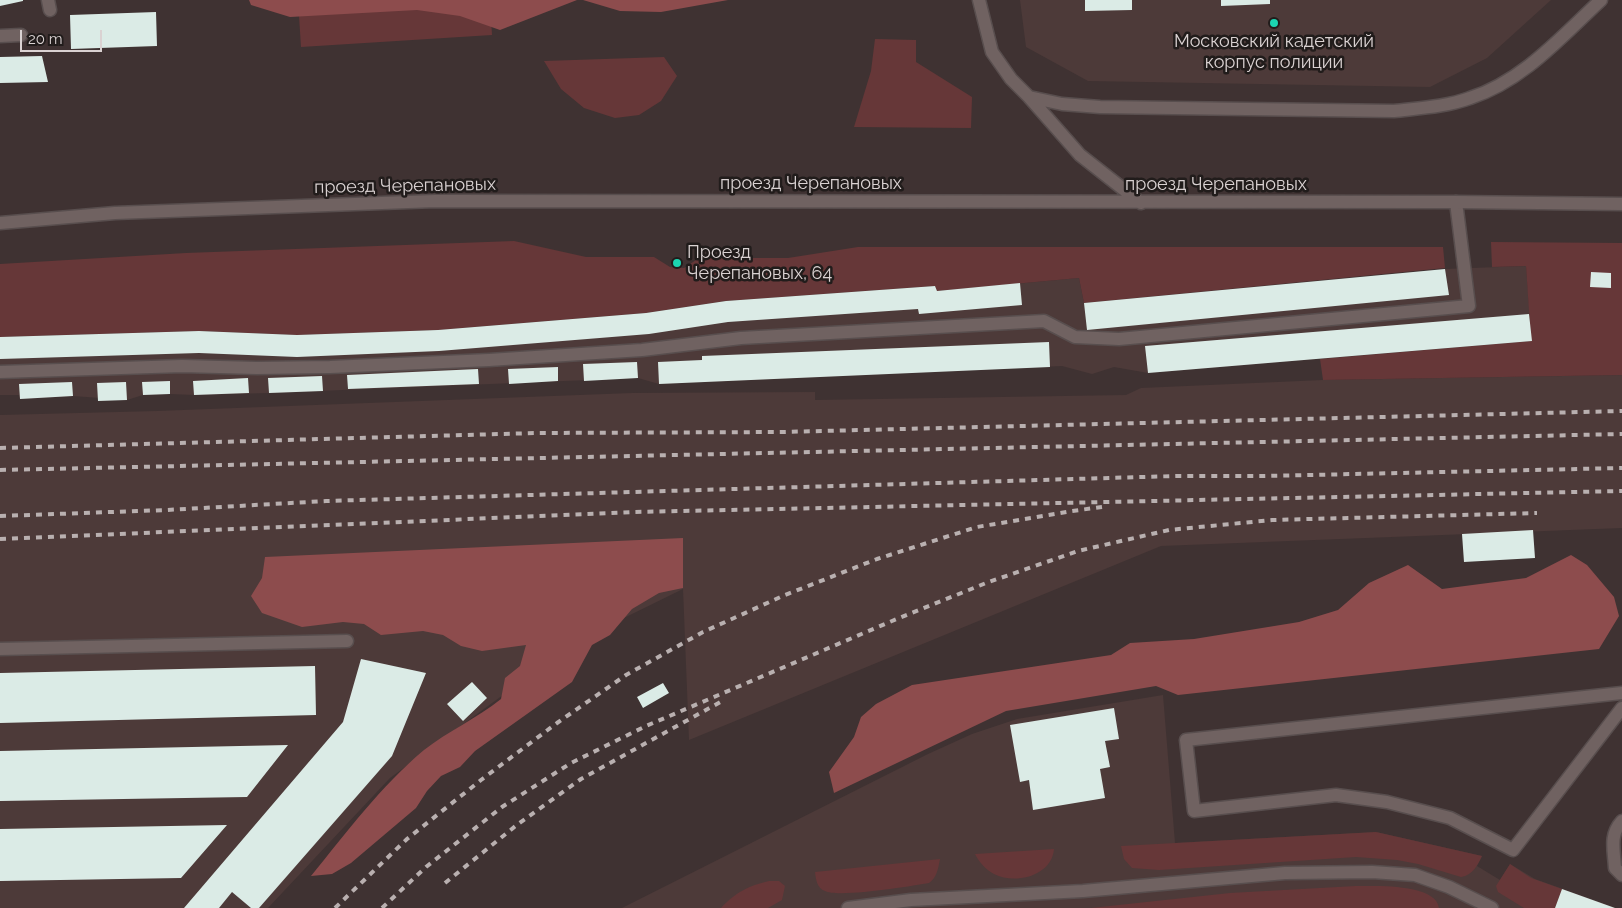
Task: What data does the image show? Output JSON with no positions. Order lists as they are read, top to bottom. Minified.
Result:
{"streets":{"street":["проезд Черепановых"]},"places":["Московский кадетский корпус полиции","Проезд Черепановых, 64"],"scale_bar":"20 m"}
